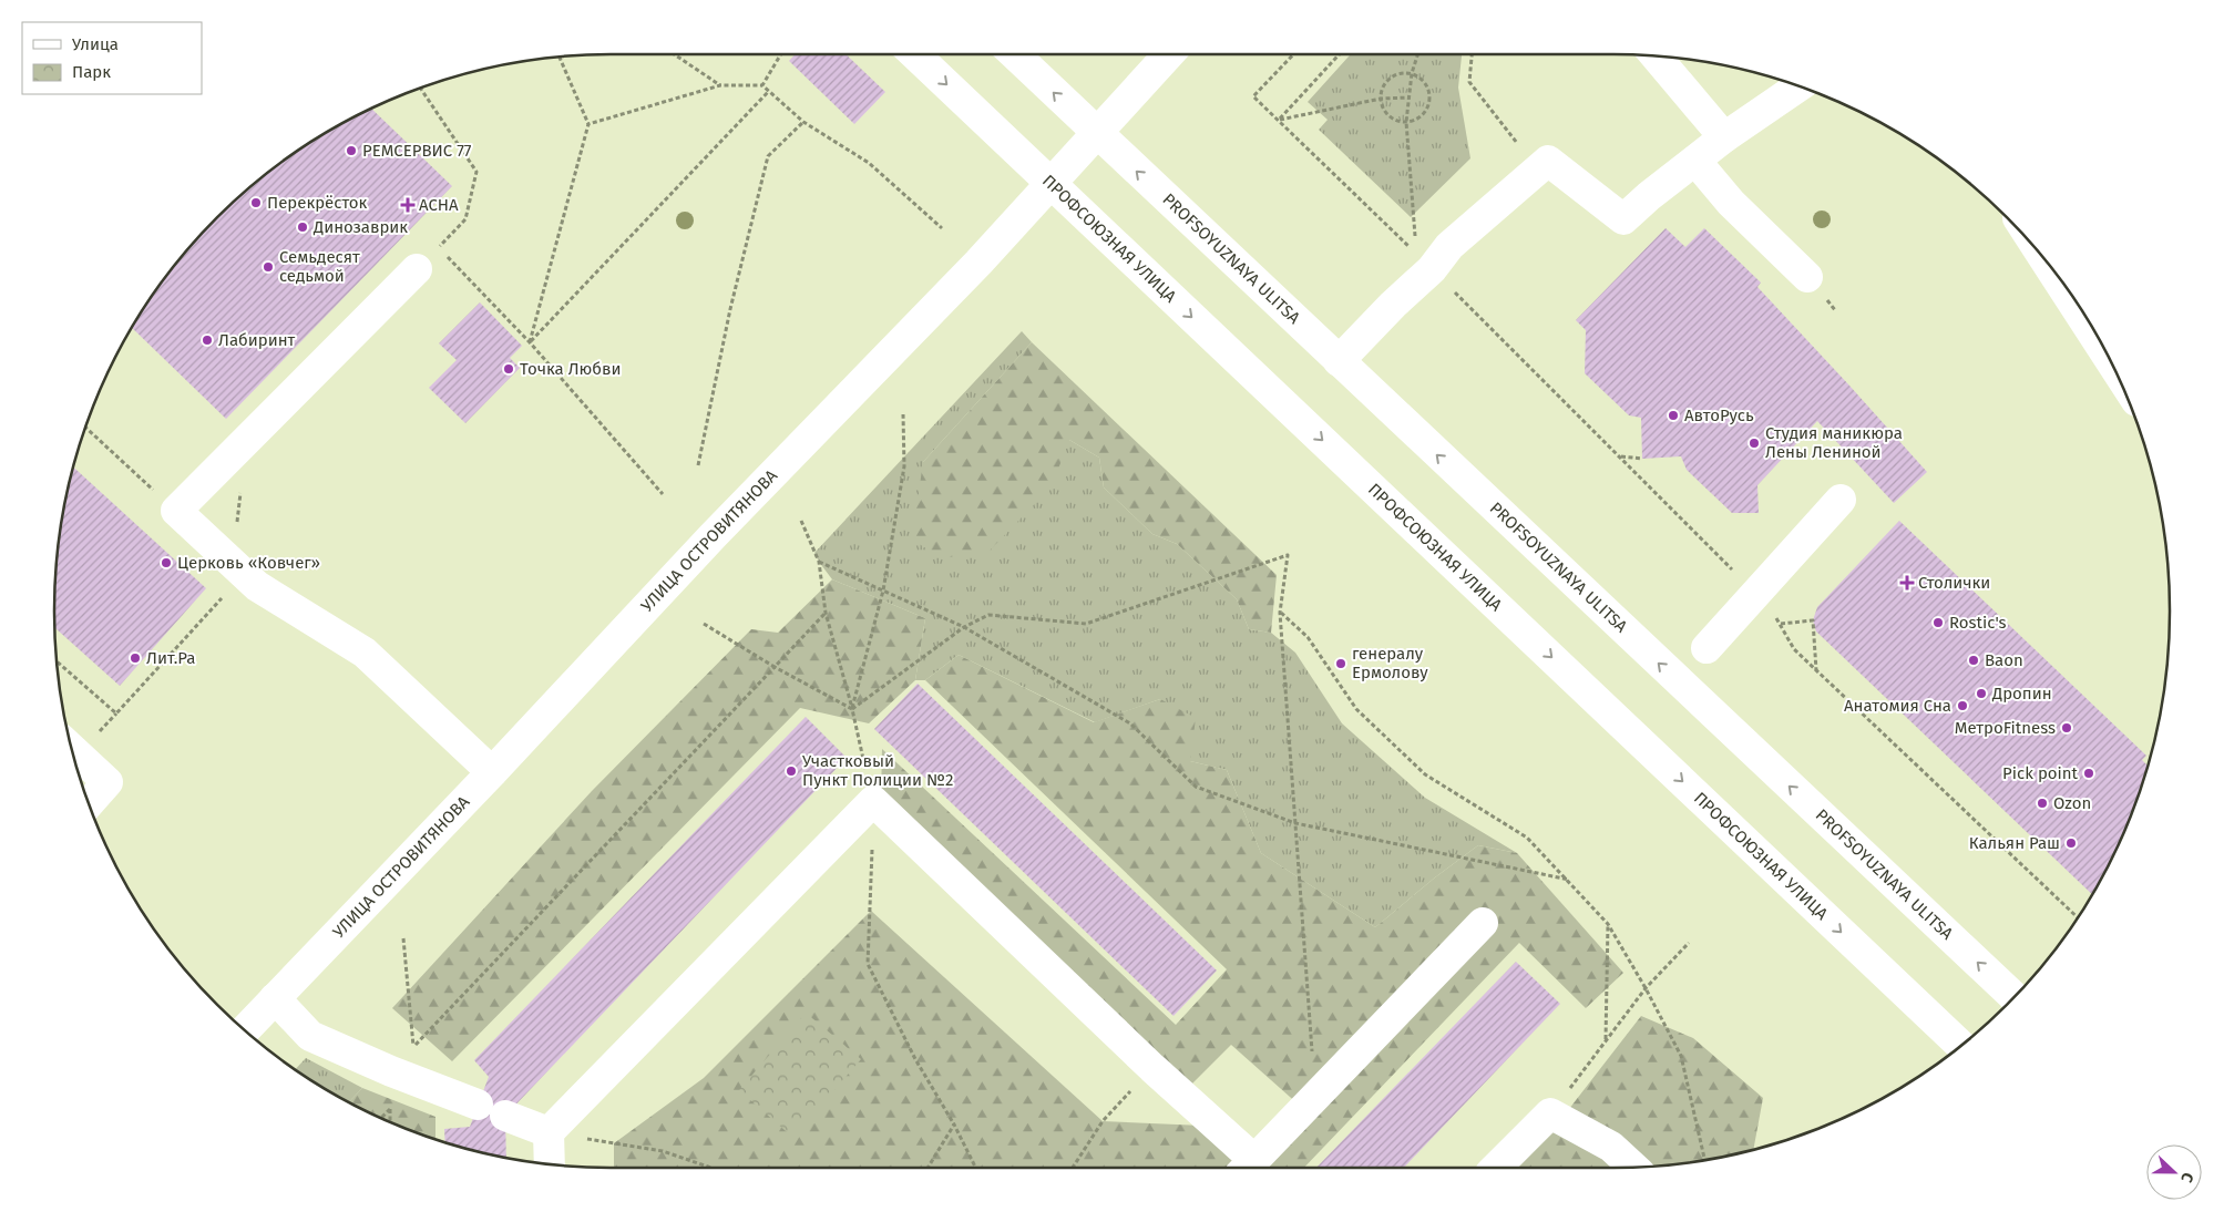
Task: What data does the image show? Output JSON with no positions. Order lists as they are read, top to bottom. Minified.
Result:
{"streets":{"main road":["ПРОФСОЮЗНАЯ УЛИЦА","PROFSOYUZNAYA ULITSA","УЛИЦА ОСТРОВИТЯНОВА"]},"crossings":[["ПРОФСОЮЗНАЯ УЛИЦА","УЛИЦА ОСТРОВИТЯНОВА"],["PROFSOYUZNAYA ULITSA","УЛИЦА ОСТРОВИТЯНОВА"]],"one_way":["ПРОФСОЮЗНАЯ УЛИЦА","PROFSOYUZNAYA ULITSA"],"places":{"other":["РЕМСЕРВИС 77","Перекрёсток","Динозаврик","Семьдесят седьмой","Лабиринт","Точка Любви","АвтоРусь","Студия маникюра Лены Лениной","Церковь «Ковчег»","Rostic's","Лит.Ра","Baon","генералу Ермолову","Дропин","Анатомия Сна","МетроFitness","Участковый Пункт Полиции №2","Pick point","Ozon","Кальян Раш"],"health":["АСНА","Столички"]},"legend":["Улица","Парк"],"north":"right"}
